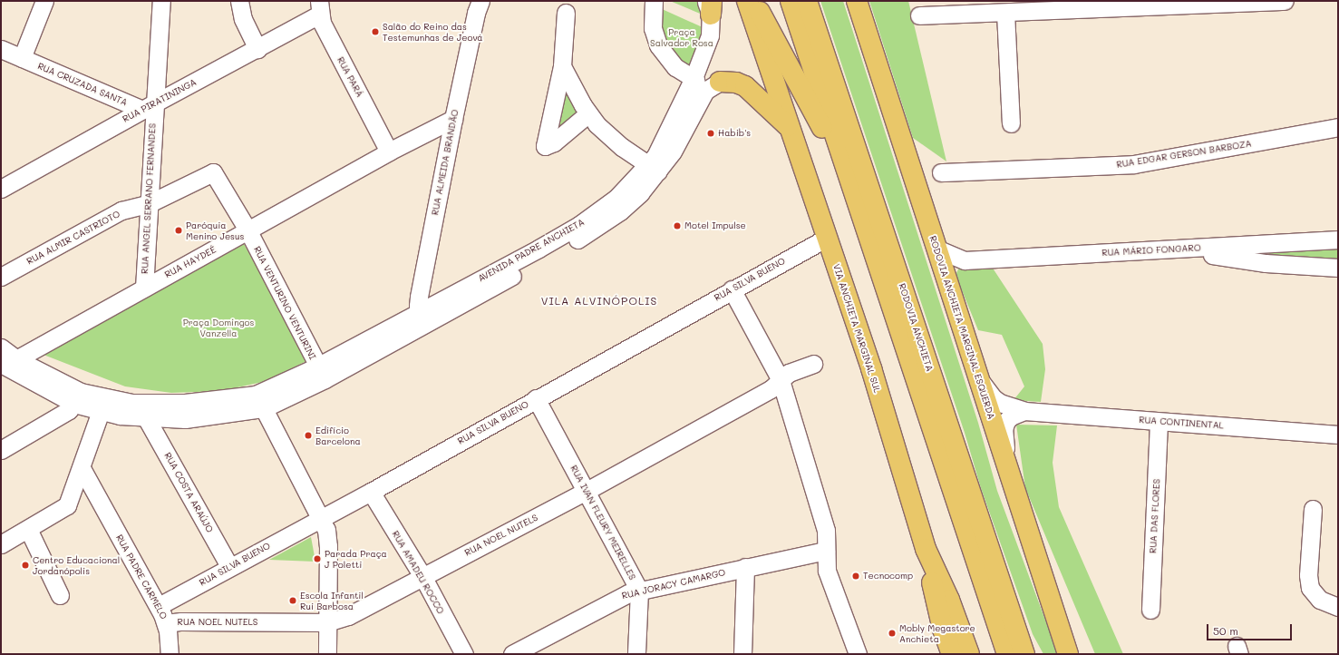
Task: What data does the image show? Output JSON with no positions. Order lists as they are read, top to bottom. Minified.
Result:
{"streets":{"highway":["RODOVIA ANCHIETA","RODOVIA ANCHIETA MARGINAL ESQUERDA","VIA ANCHIETA MARGINAL SUL"],"street":["RUA PARÁ","RUA CRUZADA SANTA","RUA PIRATININGA","RUA EDGAR GERSON BARBOZA","RUA ALMEIDA BRANDÃO","RUA ANGEL SERRANO FERNANDES","RUA ALMIR CASTRIOTO","AVENIDA PADRE ANCHIETA","RUA MÁRIO FONGARO","RUA HAYDEÉ","RUA SILVA BUENO","RUA VENTURINO VENTURINI","RUA CONTINENTAL","RUA COSTA ARAÚJO","RUA DAS FLORES","RUA IVAN FLEURY MEIRELLES","RUA NOEL NUTELS","RUA AMADEU ROCCO","RUA PADRE CARMELO","RUA JORACY CAMARGO"]},"crossings":[["RUA PARÁ","RUA PIRATININGA"],["RUA PARÁ","RUA HAYDEÉ"],["RUA CRUZADA SANTA","RUA PIRATININGA"],["RUA CRUZADA SANTA","RUA ANGEL SERRANO FERNANDES"],["RUA PIRATININGA","RUA ANGEL SERRANO FERNANDES"],["RUA ALMEIDA BRANDÃO","AVENIDA PADRE ANCHIETA"],["RUA ALMEIDA BRANDÃO","RUA HAYDEÉ"],["RUA ANGEL SERRANO FERNANDES","RUA ALMIR CASTRIOTO"],["RUA ANGEL SERRANO FERNANDES","RUA HAYDEÉ"],["RUA ANGEL SERRANO FERNANDES","RUA VENTURINO VENTURINI"],["RUA ALMIR CASTRIOTO","RUA VENTURINO VENTURINI"],["AVENIDA PADRE ANCHIETA","RUA HAYDEÉ"],["AVENIDA PADRE ANCHIETA","RUA VENTURINO VENTURINI"],["AVENIDA PADRE ANCHIETA","RUA COSTA ARAÚJO"],["RUA HAYDEÉ","RUA VENTURINO VENTURINI"],["RUA SILVA BUENO","VIA ANCHIETA MARGINAL SUL"],["RUA SILVA BUENO","RUA COSTA ARAÚJO"],["RUA SILVA BUENO","RUA IVAN FLEURY MEIRELLES"],["RUA SILVA BUENO","RUA AMADEU ROCCO"],["RUA SILVA BUENO","RUA PADRE CARMELO"],["RODOVIA ANCHIETA MARGINAL ESQUERDA","RUA CONTINENTAL"],["RUA CONTINENTAL","RUA DAS FLORES"],["RUA IVAN FLEURY MEIRELLES","RUA NOEL NUTELS"],["RUA IVAN FLEURY MEIRELLES","RUA JORACY CAMARGO"],["RUA NOEL NUTELS","RUA AMADEU ROCCO"],["RUA NOEL NUTELS","RUA PADRE CARMELO"]],"districts":["VILA ALVINÓPOLIS"],"parks":["Praça Salvador Rosa","Praça Domingos Vanzella"],"places":["Salão do Reino das Testemunhas de Jeová","Habib's","Motel Impulse","Paróquia Menino Jesus","Edifício Barcelona","Parada Praça J Poletti","Centro Educacional Jordanópolis","Tecnocomp","Escola Infantil Rui Barbosa","Mobly Megastore Anchieta"],"scale_bar":"50 m"}
